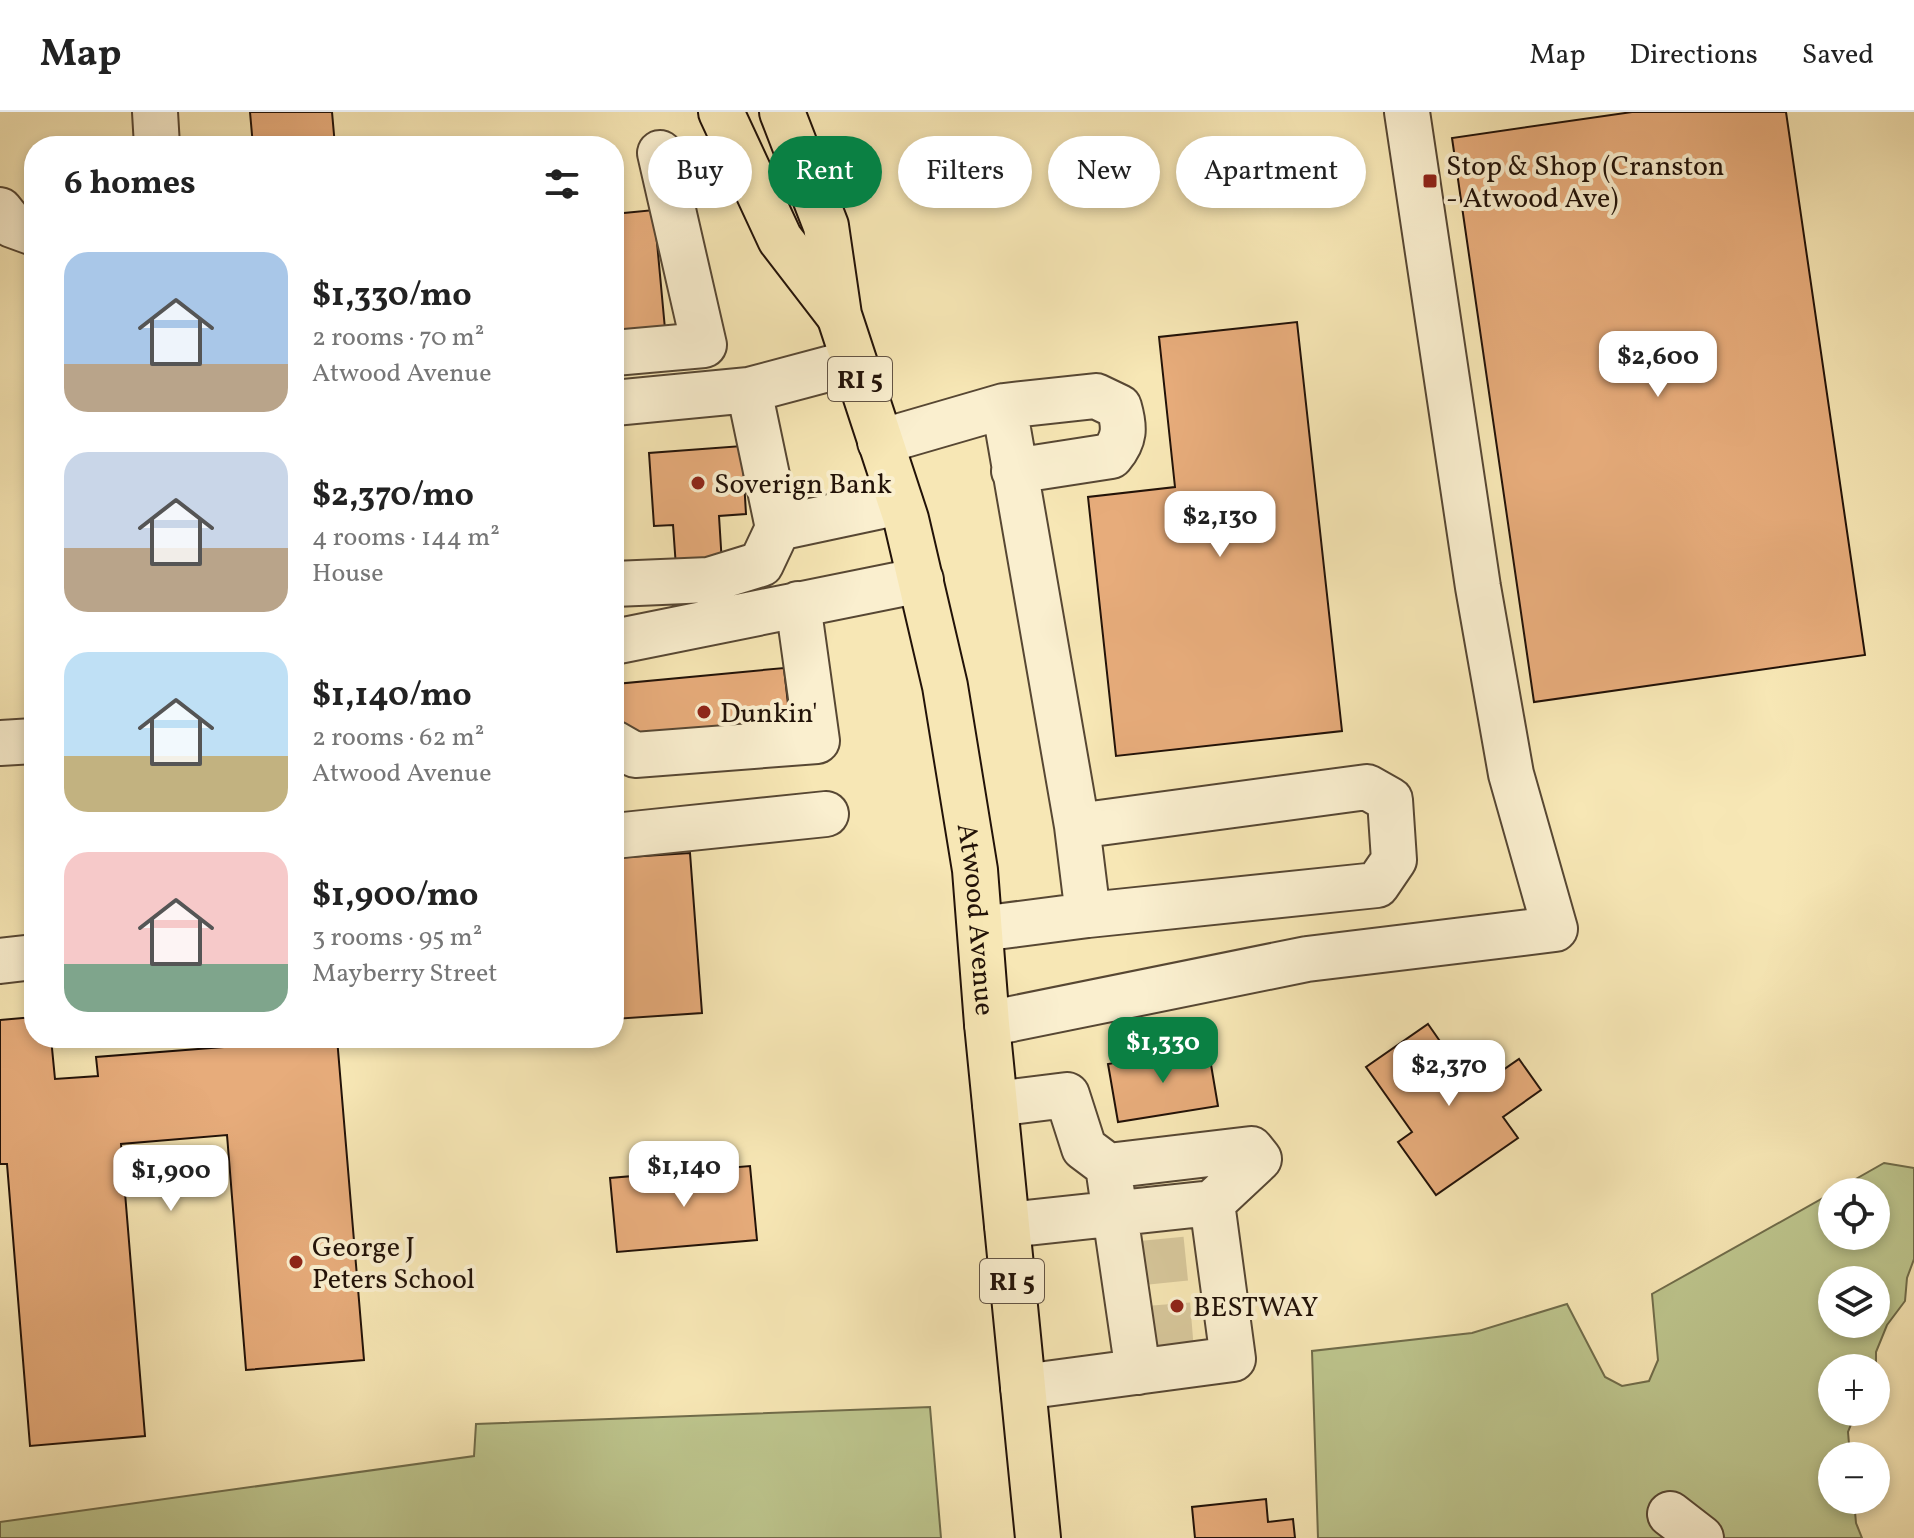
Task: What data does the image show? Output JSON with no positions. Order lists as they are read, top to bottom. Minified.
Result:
{"streets":{"main road":["RI 5","Atwood Avenue"]},"places":{"transit":["Stop & Shop (Cranston - Atwood Ave)"],"other":["Soverign Bank","Dunkin'","George J Peters School","BESTWAY"]},"page":{"header":"Map","nav":["Map","Directions","Saved"],"chip":["Buy","Rent","Filters","New","Apartment"],"heading":"6 homes","list":[{"name":"$1,330/mo","note":"2 rooms · 70 m² · Atwood Avenue"},{"name":"$2,370/mo","note":"4 rooms · 144 m² · House"},{"name":"$1,140/mo","note":"2 rooms · 62 m² · Atwood Avenue"},{"name":"$1,900/mo","note":"3 rooms · 95 m² · Mayberry Street"}],"price":["$2,600","$2,130","$1,330","$2,370","$1,140","$1,900"],"map_buttons":["+","−"]}}
